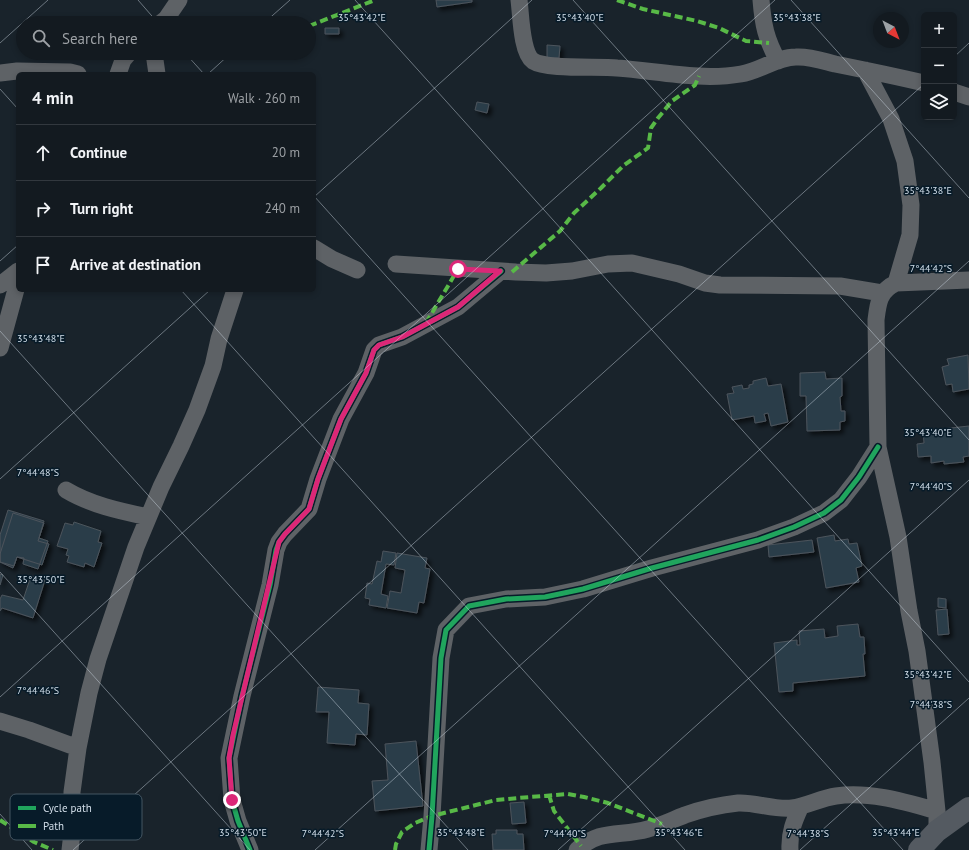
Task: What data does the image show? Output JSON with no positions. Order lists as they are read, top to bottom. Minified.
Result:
{"legend":["Cycle path","Path"],"north":"bottom right","page":{"map_buttons":["+","−"],"search":"Search here","heading":["4 min","Walk · 260 m"],"list":[["Continue","20 m"],["Turn right","240 m"],"Arrive at destination"]},"coordinates":["35°43'42\"E","35°43'40\"E","35°43'38\"E","7°44'42\"S","35°43'48\"E","7°44'48\"S","7°44'40\"S","35°43'50\"E","7°44'46\"S","7°44'38\"S","35°43'46\"E","35°43'44\"E"]}
